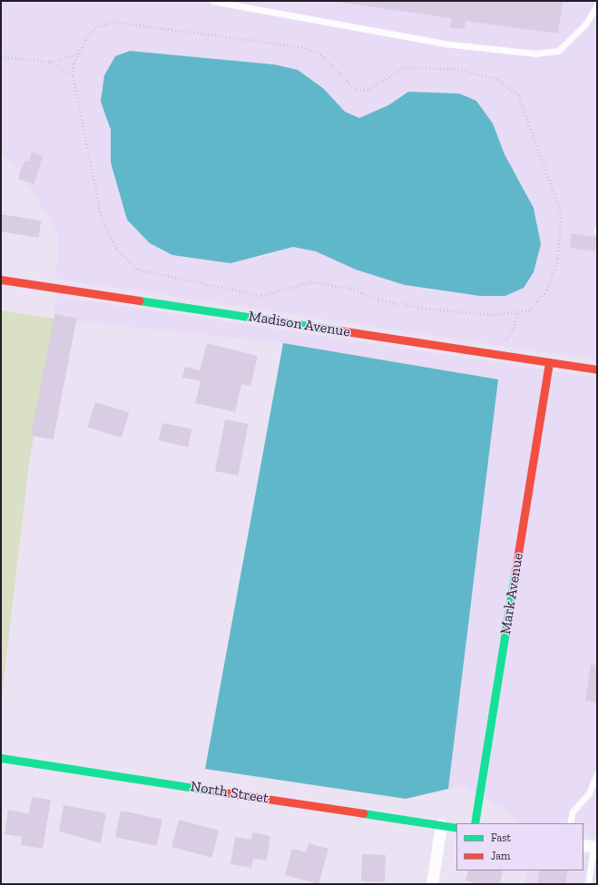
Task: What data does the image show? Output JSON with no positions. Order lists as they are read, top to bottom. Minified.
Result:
{"streets":{"street":["Madison Avenue","Mark Avenue","North Street"]},"crossings":[["Madison Avenue","Mark Avenue"]],"legend":["Fast","Jam"]}
